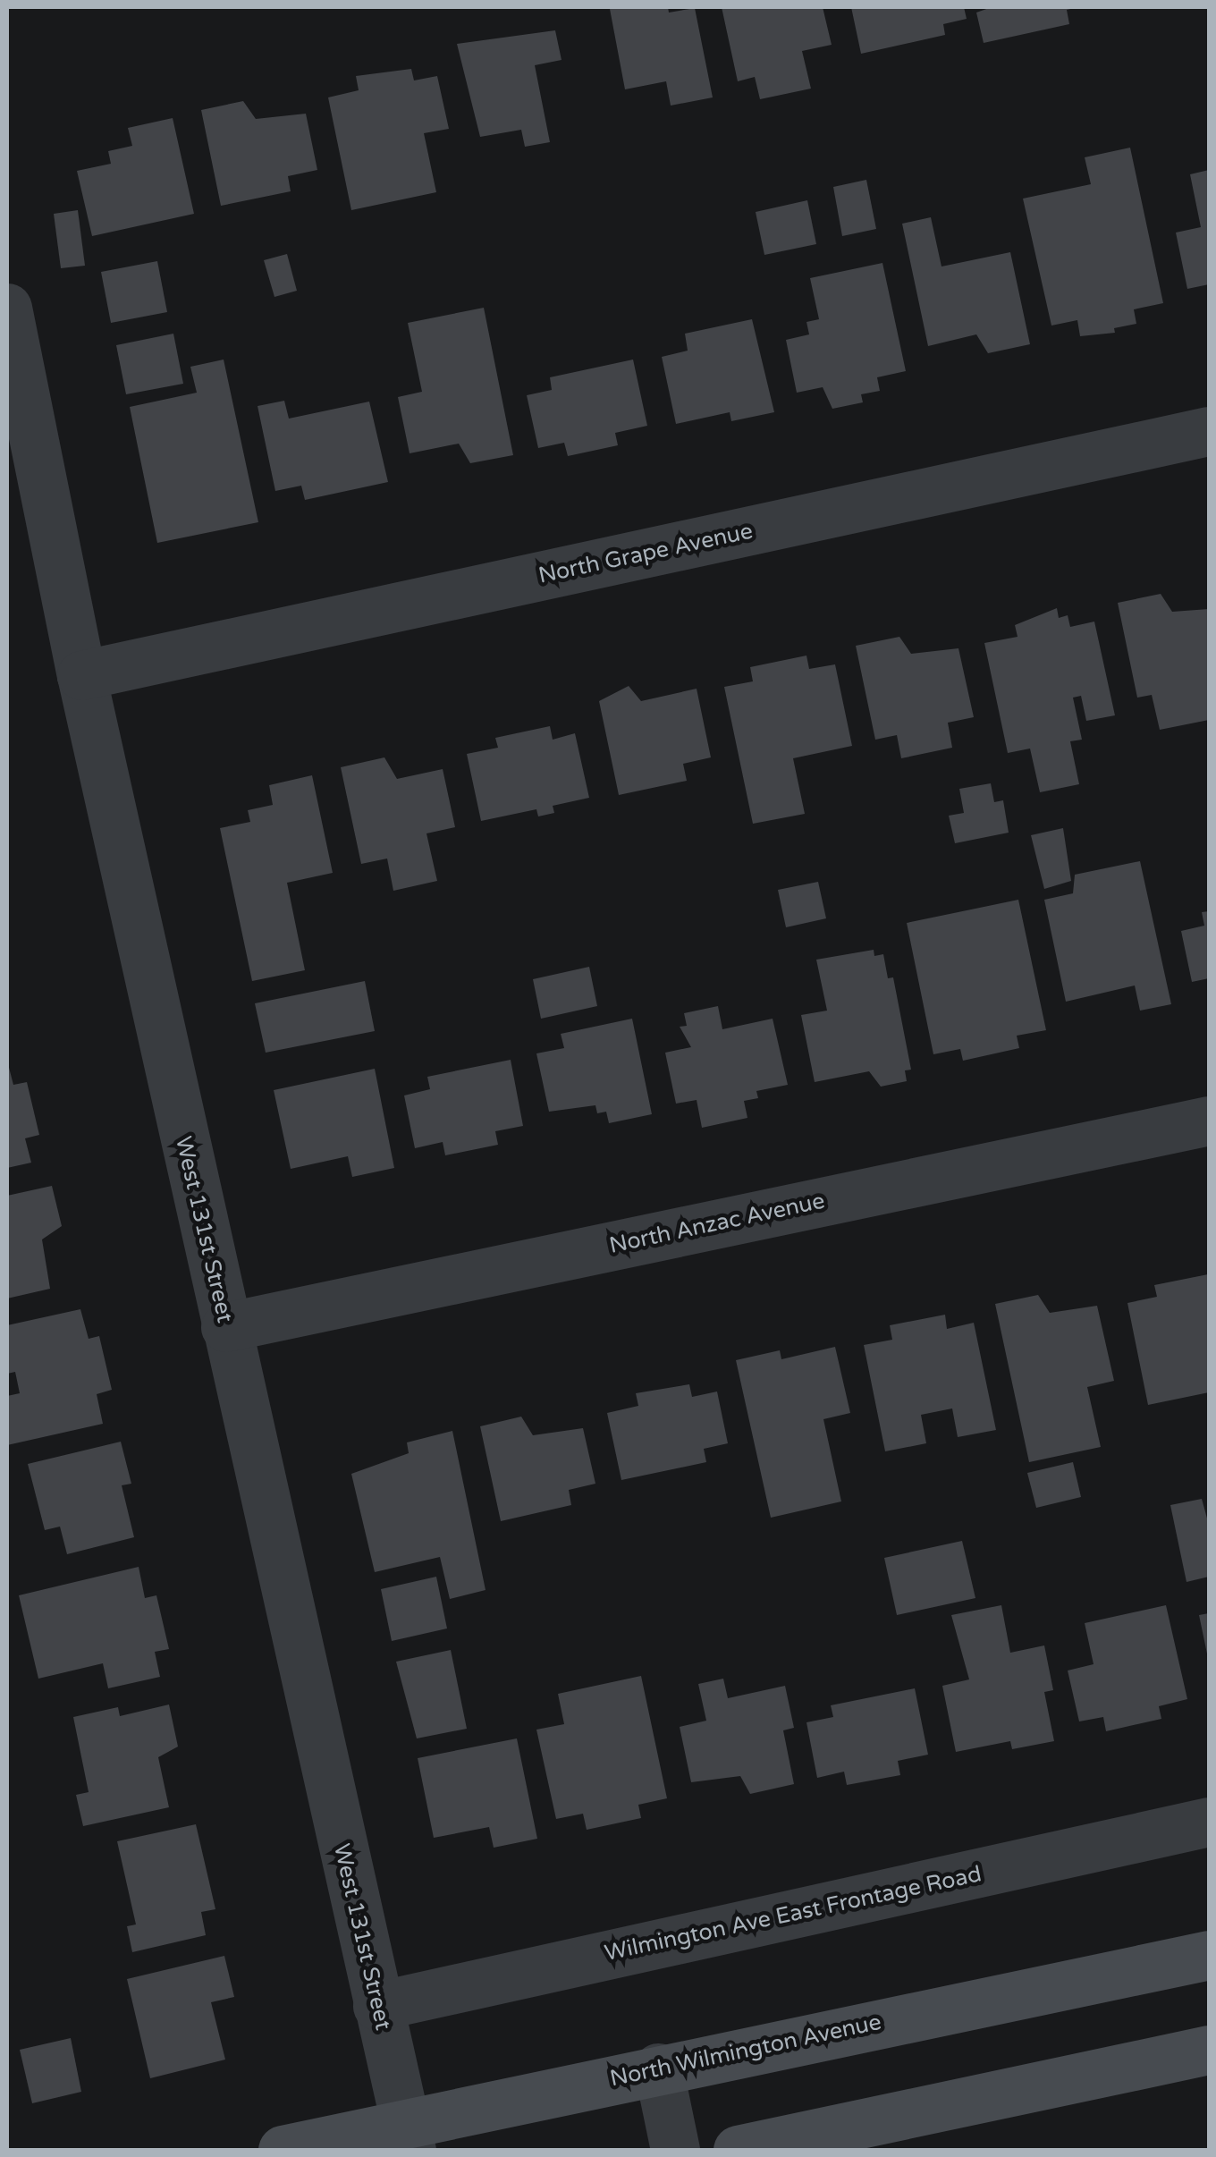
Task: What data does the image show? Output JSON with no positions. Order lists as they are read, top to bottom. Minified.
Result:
{"streets":{"main road":["North Wilmington Avenue"],"street":["North Grape Avenue","North Anzac Avenue","West 131st Street","Wilmington Ave East Frontage Road"]},"crossings":[["North Grape Avenue","West 131st Street"],["North Anzac Avenue","West 131st Street"],["West 131st Street","Wilmington Ave East Frontage Road"],["West 131st Street","North Wilmington Avenue"]]}
